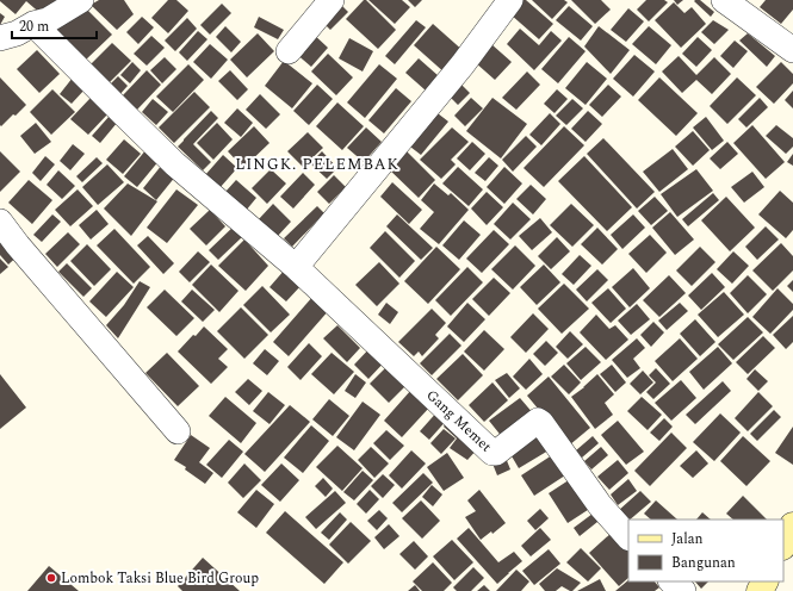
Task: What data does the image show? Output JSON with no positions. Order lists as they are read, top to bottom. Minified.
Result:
{"streets":{"street":["Gang Memet"]},"districts":["LINGK. PELEMBAK"],"places":["Lombok Taksi Blue Bird Group"],"legend":["Jalan","Bangunan"],"scale_bar":"20 m"}
